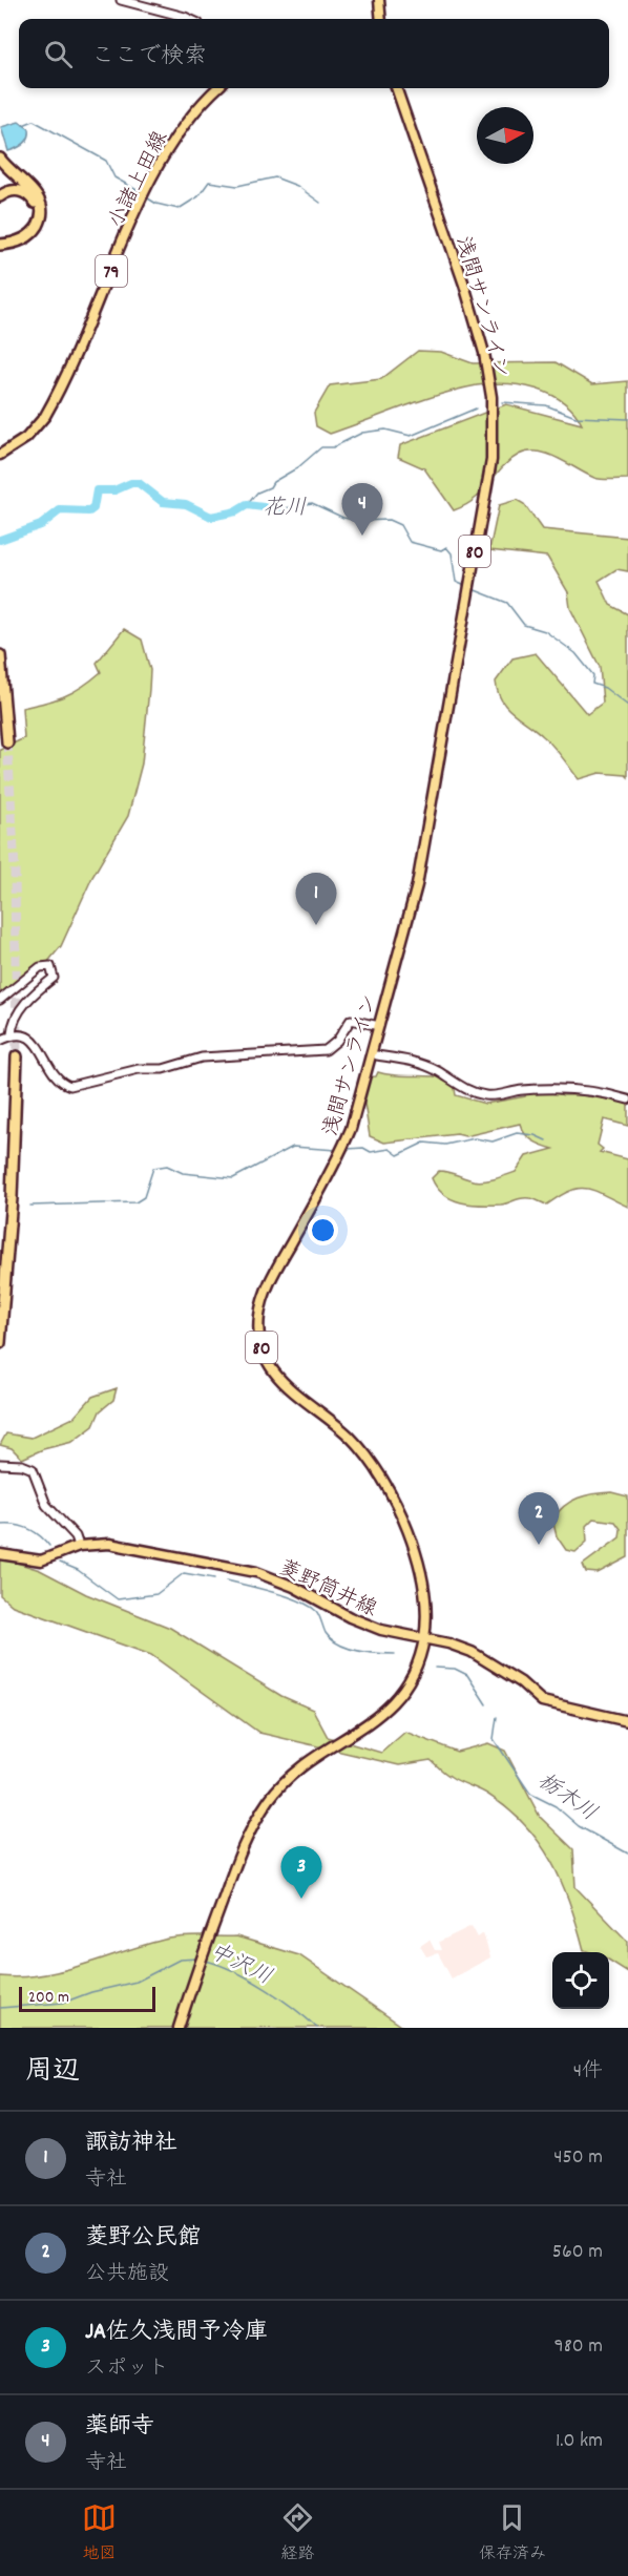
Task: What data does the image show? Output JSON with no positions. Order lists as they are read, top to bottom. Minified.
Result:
{"streets":{"main road":["小諸上田線","79","浅間サンライン","80","菱野筒井線"]},"crossings":[["浅間サンライン","菱野筒井線"]],"water":["花川","栃木川","中沢川"],"scale_bar":"200 m","north":"right","page":{"search":"ここで検索","pins":["4","1","2","3"],"scale":"200 m","heading":["周辺","4件"],"list":[{"mark":"1","name":"諏訪神社","note":"寺社","value":"450 m"},{"mark":"2","name":"菱野公民館","note":"公共施設","value":"560 m"},{"mark":"3","name":"JA佐久浅間予冷庫","note":"スポット","value":"980 m"},{"mark":"4","name":"薬師寺","note":"寺社","value":"1.0 km"}],"nav":["地図","経路","保存済み"]}}
